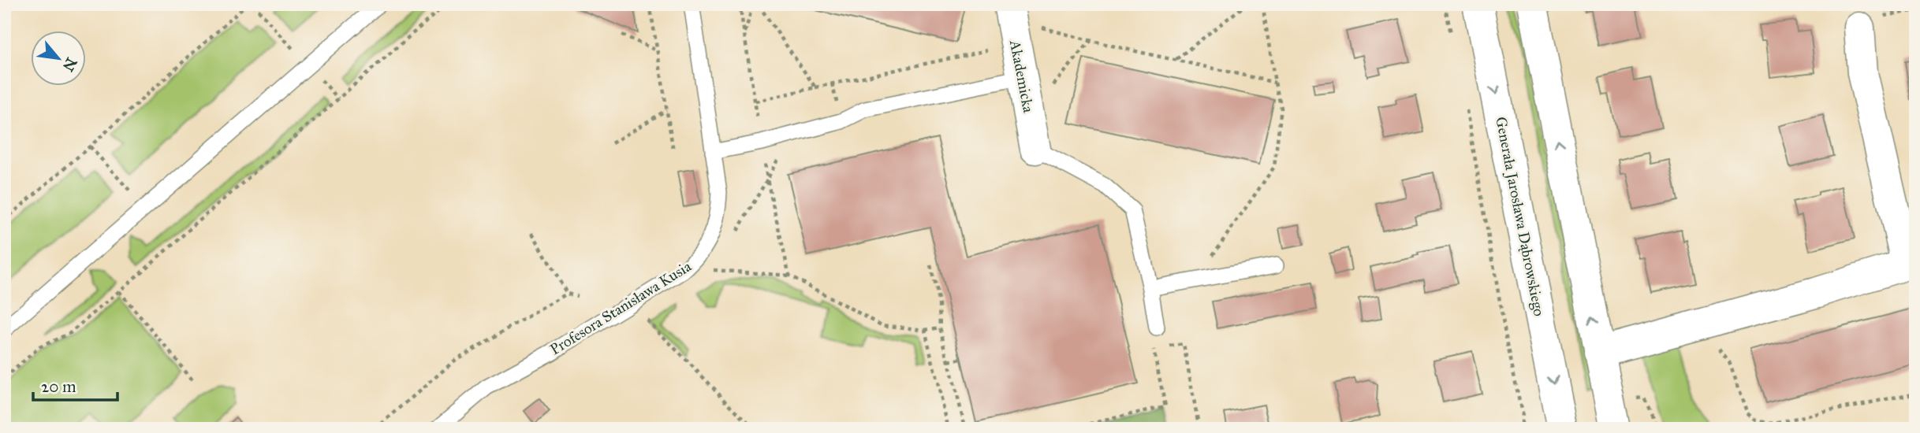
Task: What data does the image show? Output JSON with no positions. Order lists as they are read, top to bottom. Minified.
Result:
{"streets":{"main road":["Akademicka","Generała Jarosława Dąbrowskiego"],"lane":["Profesora Stanisława Kusia"]},"scale_bar":"20 m","north":"bottom right"}
